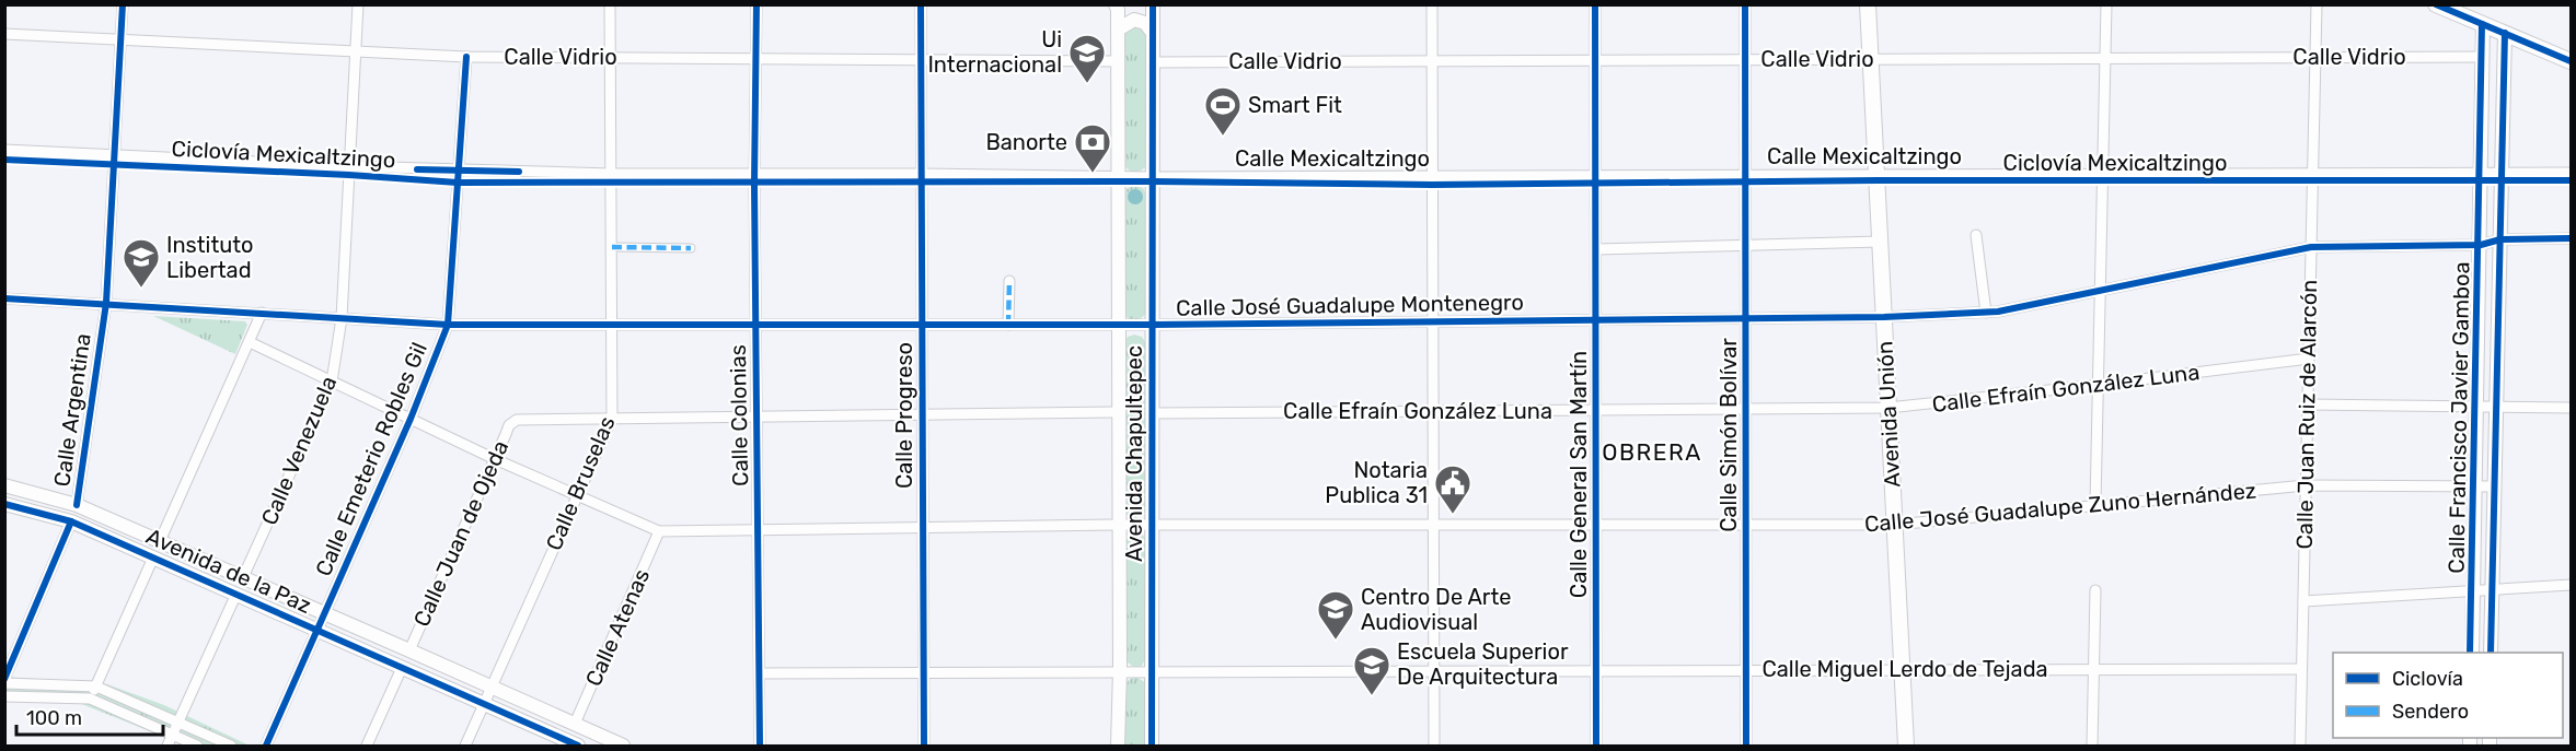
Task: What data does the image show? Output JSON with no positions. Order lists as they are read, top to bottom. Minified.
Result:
{"streets":{"main road":["Avenida Unión"],"street":["Calle Vidrio","Calle Mexicaltzingo","Calle José Guadalupe Montenegro","Calle Efraín González Luna","Calle Argentina","Calle Juan Ruiz de Alarcón","Calle Colonias","Calle Progreso","Calle Francisco Javier Gamboa","Calle Simón Bolívar","Calle Venezuela","Avenida Chapultepec","Calle Emeterio Robles Gil","Calle General San Martín","Calle Bruselas","Calle José Guadalupe Zuno Hernández","Calle Juan de Ojeda","Avenida de la Paz","Calle Atenas","Calle Miguel Lerdo de Tejada"],"cycle path":["Ciclovía Mexicaltzingo"]},"crossings":[["Calle Vidrio","Calle Argentina"],["Calle Vidrio","Avenida Unión"],["Calle Vidrio","Calle Juan Ruiz de Alarcón"],["Calle Vidrio","Calle Colonias"],["Calle Vidrio","Calle Progreso"],["Calle Vidrio","Calle Francisco Javier Gamboa"],["Calle Vidrio","Calle Simón Bolívar"],["Calle Vidrio","Calle Venezuela"],["Calle Vidrio","Avenida Chapultepec"],["Calle Vidrio","Calle Emeterio Robles Gil"],["Calle Vidrio","Calle General San Martín"],["Calle Vidrio","Calle Bruselas"],["Calle Mexicaltzingo","Calle Argentina"],["Calle Mexicaltzingo","Avenida Unión"],["Calle Mexicaltzingo","Calle Juan Ruiz de Alarcón"],["Calle Mexicaltzingo","Calle Colonias"],["Calle Mexicaltzingo","Calle Progreso"],["Calle Mexicaltzingo","Calle Francisco Javier Gamboa"],["Calle Mexicaltzingo","Calle Simón Bolívar"],["Calle Mexicaltzingo","Calle Venezuela"],["Calle Mexicaltzingo","Avenida Chapultepec"],["Calle Mexicaltzingo","Calle Emeterio Robles Gil"],["Calle Mexicaltzingo","Calle General San Martín"],["Calle Mexicaltzingo","Calle Bruselas"],["Calle José Guadalupe Montenegro","Calle Argentina"],["Calle José Guadalupe Montenegro","Avenida Unión"],["Calle José Guadalupe Montenegro","Calle Juan Ruiz de Alarcón"],["Calle José Guadalupe Montenegro","Calle Colonias"],["Calle José Guadalupe Montenegro","Calle Progreso"],["Calle José Guadalupe Montenegro","Calle Francisco Javier Gamboa"],["Calle José Guadalupe Montenegro","Calle Simón Bolívar"],["Calle José Guadalupe Montenegro","Calle Venezuela"],["Calle José Guadalupe Montenegro","Avenida Chapultepec"],["Calle José Guadalupe Montenegro","Calle Emeterio Robles Gil"],["Calle José Guadalupe Montenegro","Calle General San Martín"],["Calle José Guadalupe Montenegro","Calle Bruselas"],["Calle Efraín González Luna","Avenida Unión"],["Calle Efraín González Luna","Calle Juan Ruiz de Alarcón"],["Calle Efraín González Luna","Calle Simón Bolívar"],["Calle Efraín González Luna","Avenida Chapultepec"],["Calle Efraín González Luna","Calle General San Martín"],["Calle Argentina","Avenida de la Paz"],["Avenida Unión","Calle José Guadalupe Zuno Hernández"],["Avenida Unión","Calle Miguel Lerdo de Tejada"],["Calle Juan Ruiz de Alarcón","Calle José Guadalupe Zuno Hernández"],["Calle Juan Ruiz de Alarcón","Calle Miguel Lerdo de Tejada"],["Calle Colonias","Calle José Guadalupe Zuno Hernández"],["Calle Colonias","Calle Miguel Lerdo de Tejada"],["Calle Progreso","Calle José Guadalupe Zuno Hernández"],["Calle Progreso","Calle Miguel Lerdo de Tejada"],["Calle Francisco Javier Gamboa","Calle José Guadalupe Zuno Hernández"],["Calle Simón Bolívar","Calle José Guadalupe Zuno Hernández"],["Calle Simón Bolívar","Calle Miguel Lerdo de Tejada"],["Calle Venezuela","Calle José Guadalupe Zuno Hernández"],["Calle Venezuela","Avenida de la Paz"],["Avenida Chapultepec","Calle José Guadalupe Zuno Hernández"],["Avenida Chapultepec","Calle Miguel Lerdo de Tejada"],["Calle Emeterio Robles Gil","Calle José Guadalupe Zuno Hernández"],["Calle Emeterio Robles Gil","Avenida de la Paz"],["Calle General San Martín","Calle José Guadalupe Zuno Hernández"],["Calle General San Martín","Calle Miguel Lerdo de Tejada"],["Calle Bruselas","Calle José Guadalupe Zuno Hernández"],["Calle Bruselas","Calle Juan de Ojeda"],["Calle Bruselas","Avenida de la Paz"],["Calle José Guadalupe Zuno Hernández","Calle Juan de Ojeda"],["Calle José Guadalupe Zuno Hernández","Calle Atenas"],["Calle Juan de Ojeda","Avenida de la Paz"],["Avenida de la Paz","Calle Atenas"]],"districts":["OBRERA"],"places":{"school or university":["Ui Internacional","Instituto Libertad","Centro De Arte Audiovisual","Escuela Superior De Arquitectura"],"sports":["Smart Fit"],"bank":["Banorte"],"public building":["Notaria Publica 31"]},"legend":["Ciclovía","Sendero"],"scale_bar":"100 m"}
